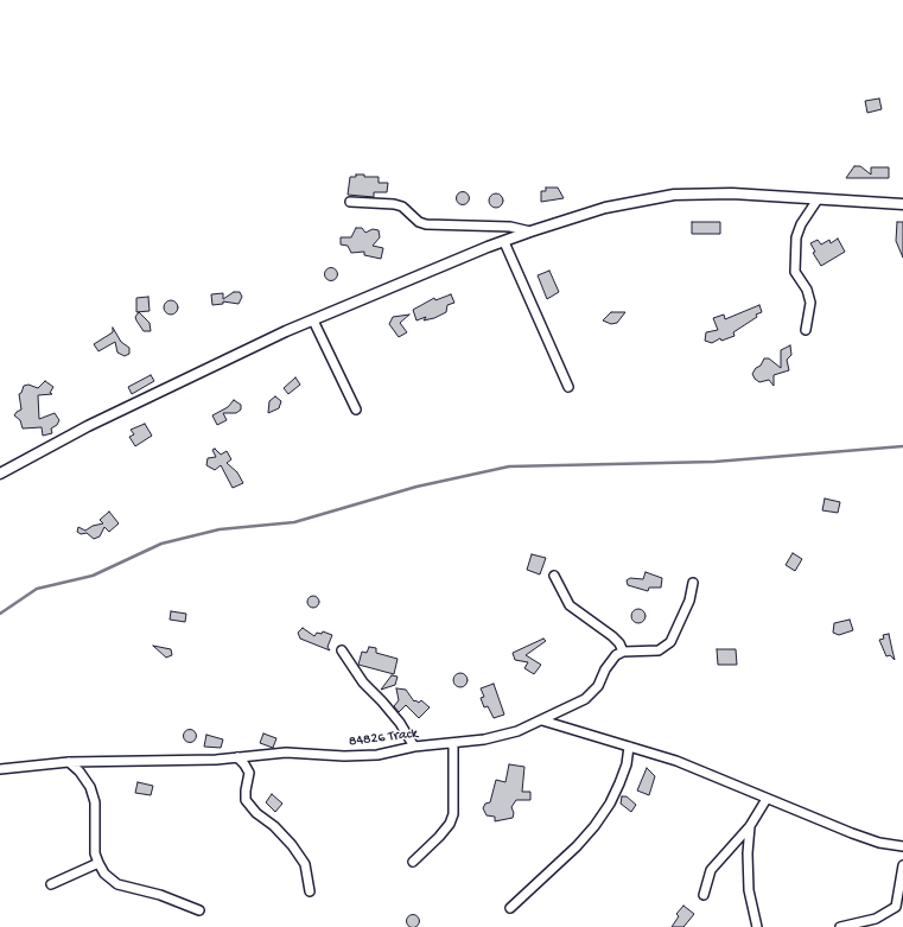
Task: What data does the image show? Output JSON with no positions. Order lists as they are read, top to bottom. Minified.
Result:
{"streets":{"street":["84826 Track"]}}
